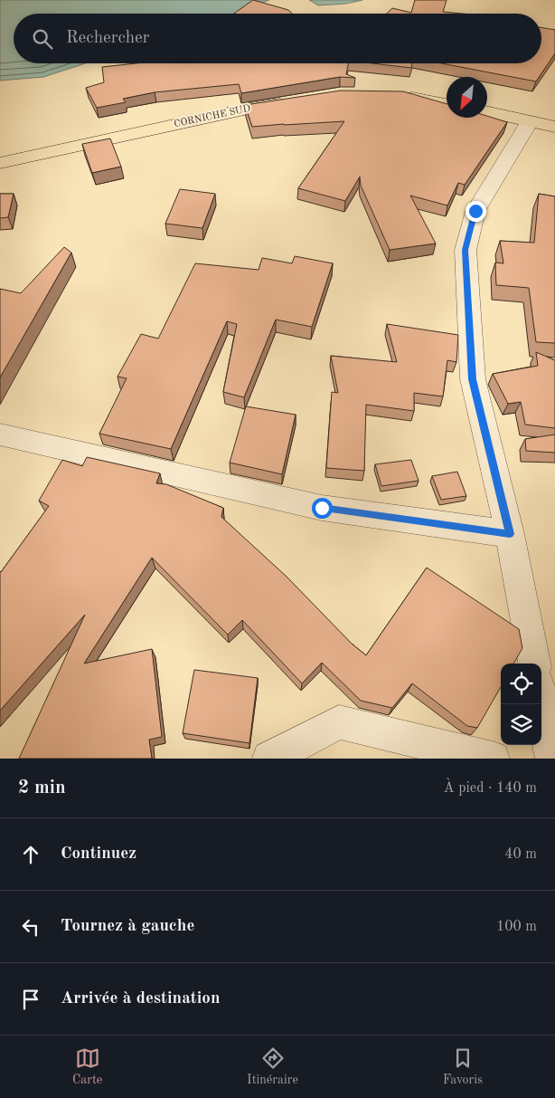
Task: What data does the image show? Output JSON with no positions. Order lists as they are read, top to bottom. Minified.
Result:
{"streets":{"main road":["CORNICHE SUD"]},"north":"bottom left","page":{"search":"Rechercher","heading":["2 min","À pied · 140 m"],"list":[["Continuez","40 m"],["Tournez à gauche","100 m"],"Arrivée à destination"],"nav":["Carte","Itinéraire","Favoris"]}}
